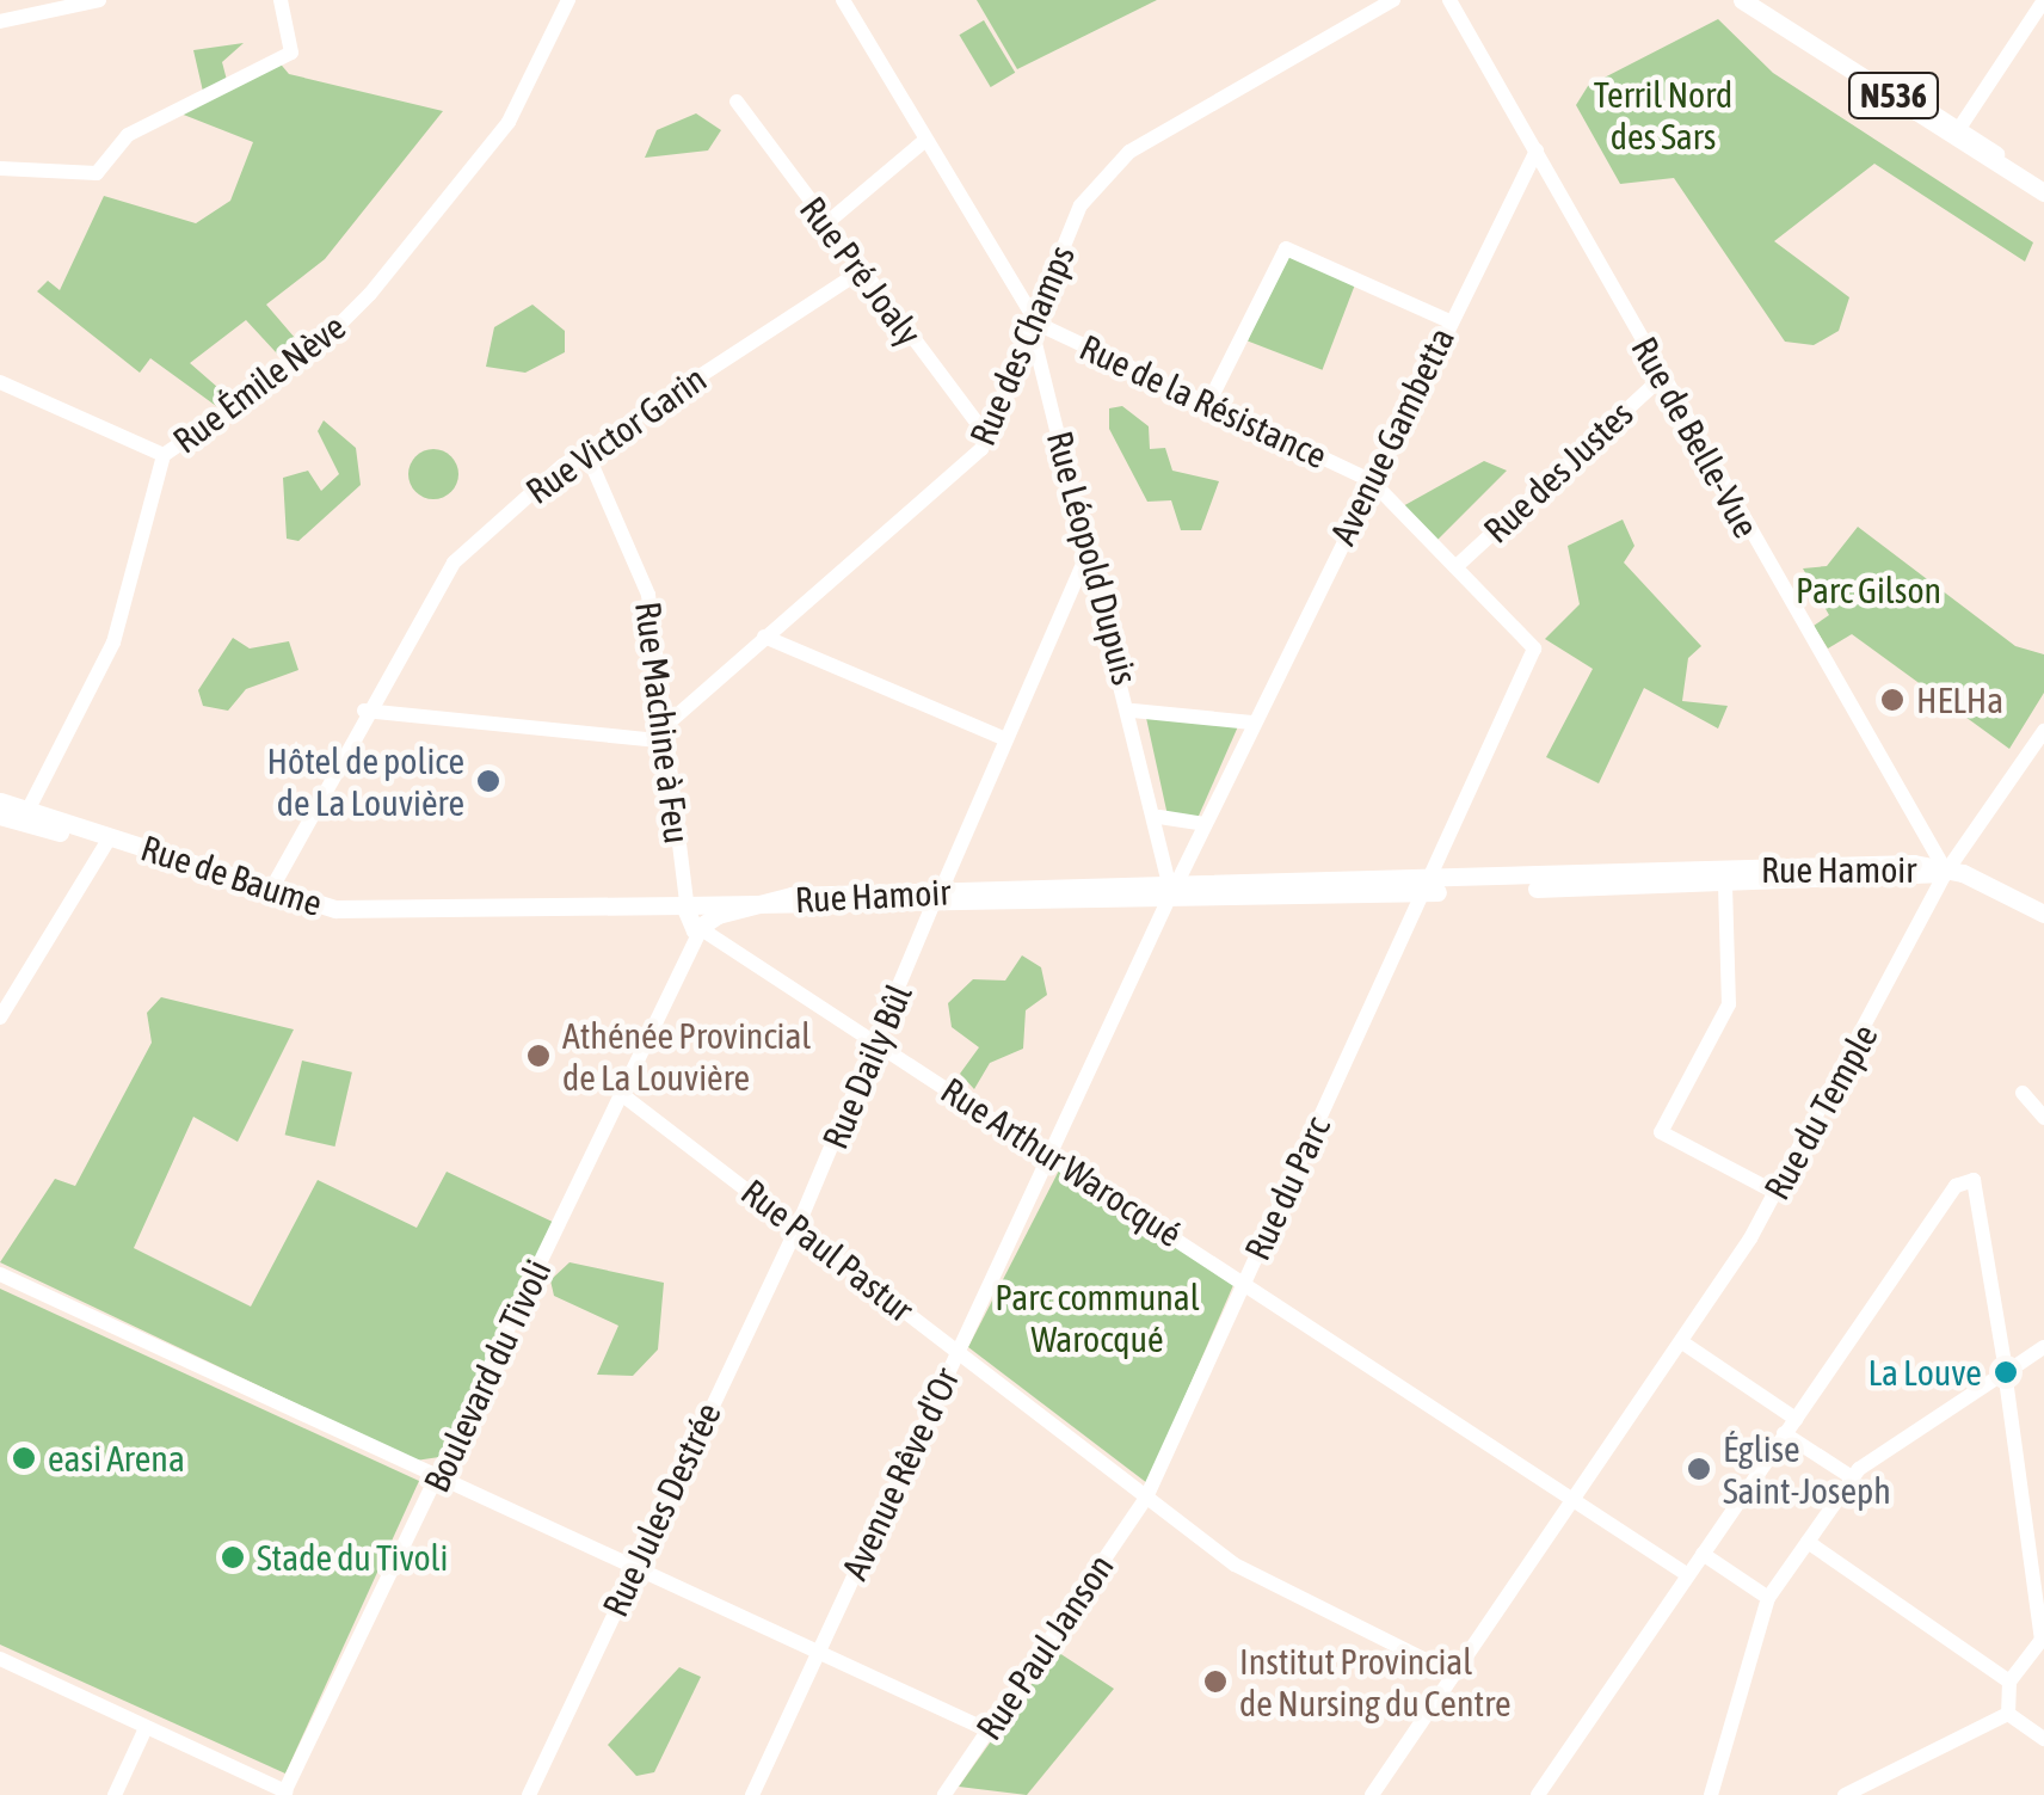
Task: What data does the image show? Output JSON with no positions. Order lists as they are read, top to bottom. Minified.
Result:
{"streets":{"main road":["N536","Rue Hamoir","Rue de Baume"],"street":["Rue Pré Joaly","Rue des Champs","Rue Émile Nève","Rue de la Résistance","Rue Victor Garin","Avenue Gambetta","Rue de Belle-Vue","Rue des Justes","Rue Léopold Dupuis","Rue Machine à Feu","Rue Daily Bûl","Rue du Temple","Rue Arthur Warocqué","Rue du Parc","Rue Paul Pastur","Boulevard du Tivoli","Avenue Rêve d'Or","Rue Jules Destrée","Rue Paul Janson"]},"crossings":[["Rue Pré Joaly","Rue des Champs"],["Rue Pré Joaly","Rue Victor Garin"],["Rue des Champs","Rue de la Résistance"],["Rue des Champs","Rue Léopold Dupuis"],["Rue des Champs","Rue Machine à Feu"],["Rue Émile Nève","Rue de Baume"],["Rue de la Résistance","Avenue Gambetta"],["Rue de la Résistance","Rue Léopold Dupuis"],["Rue Victor Garin","Rue Machine à Feu"],["Rue Victor Garin","Rue de Baume"],["Avenue Gambetta","Rue de Belle-Vue"],["Avenue Gambetta","Rue Léopold Dupuis"],["Avenue Gambetta","Rue Hamoir"],["Avenue Gambetta","Avenue Rêve d'Or"],["Rue de Belle-Vue","Rue des Justes"],["Rue de Belle-Vue","Rue Hamoir"],["Rue de Belle-Vue","Rue du Temple"],["Rue des Justes","Rue du Parc"],["Rue Léopold Dupuis","Rue Hamoir"],["Rue Léopold Dupuis","Rue Daily Bûl"],["Rue Léopold Dupuis","Avenue Rêve d'Or"],["Rue Machine à Feu","Rue Hamoir"],["Rue Machine à Feu","Rue de Baume"],["Rue Machine à Feu","Rue Arthur Warocqué"],["Rue Machine à Feu","Boulevard du Tivoli"],["Rue Hamoir","Rue de Baume"],["Rue Hamoir","Rue Daily Bûl"],["Rue Hamoir","Rue du Temple"],["Rue Hamoir","Rue Arthur Warocqué"],["Rue Hamoir","Rue du Parc"],["Rue Hamoir","Boulevard du Tivoli"],["Rue Hamoir","Avenue Rêve d'Or"],["Rue de Baume","Rue Arthur Warocqué"],["Rue de Baume","Boulevard du Tivoli"],["Rue Daily Bûl","Rue Arthur Warocqué"],["Rue Daily Bûl","Rue Paul Pastur"],["Rue Daily Bûl","Rue Jules Destrée"],["Rue du Temple","Rue Arthur Warocqué"],["Rue du Temple","Rue Paul Pastur"],["Rue Arthur Warocqué","Rue du Parc"],["Rue Arthur Warocqué","Boulevard du Tivoli"],["Rue Arthur Warocqué","Avenue Rêve d'Or"],["Rue du Parc","Rue Paul Pastur"],["Rue du Parc","Rue Paul Janson"],["Rue Paul Pastur","Boulevard du Tivoli"],["Rue Paul Pastur","Avenue Rêve d'Or"],["Rue Paul Pastur","Rue Jules Destrée"],["Rue Paul Pastur","Rue Paul Janson"]],"parks":["Terril Nord des Sars","Parc Gilson","Parc communal Warocqué"],"places":["HELHa","Hôtel de police de La Louvière","Athénée Provincial de La Louvière","La Louve","easi Arena","Église Saint-Joseph","Stade du Tivoli","Institut Provincial de Nursing du Centre"]}
